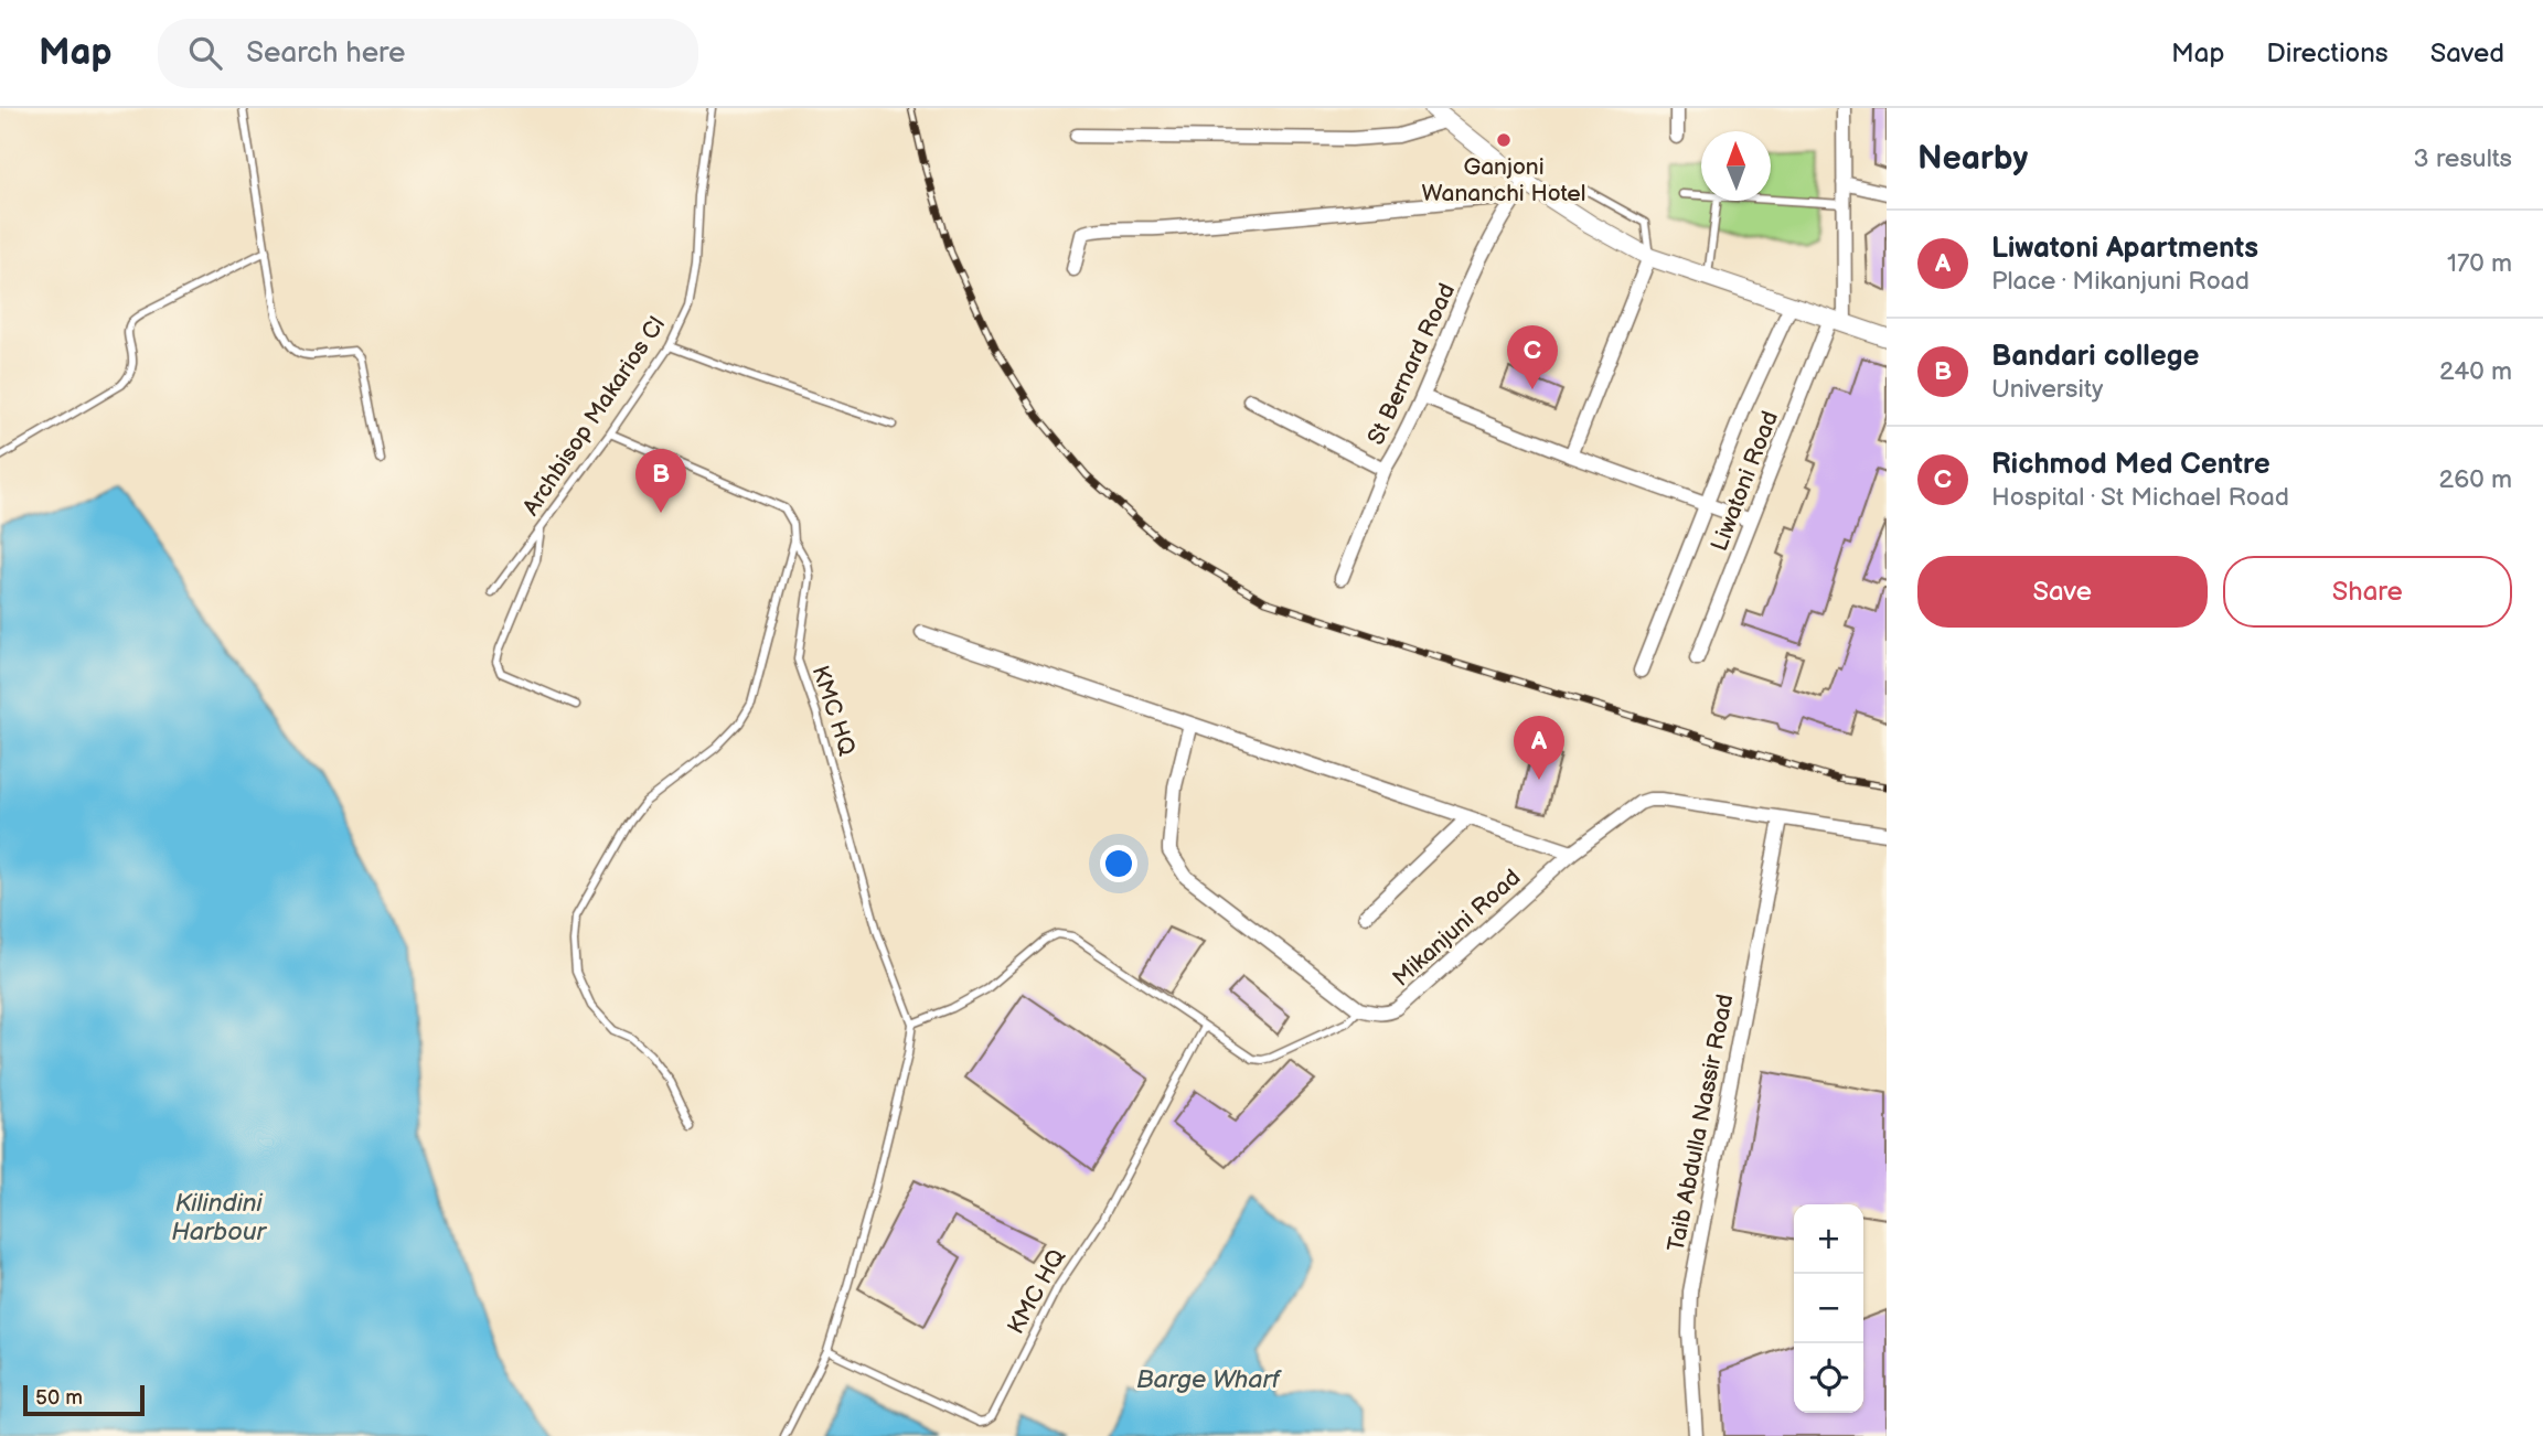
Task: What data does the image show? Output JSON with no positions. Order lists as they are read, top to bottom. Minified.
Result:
{"streets":{"street":["St Bernard Road","Liwatoni Road","Mikanjuni Road","Taib Abdulla Nassir Road"],"lane":["Archbisop Makarios Cl","KMC HQ"]},"crossings":[["Archbisop Makarios Cl","KMC HQ"],["Mikanjuni Road","Taib Abdulla Nassir Road"]],"water":["Kilindini Harbour","Barge Wharf"],"places":["Ganjoni Wananchi Hotel"],"scale_bar":"50 m","north":"top","page":{"header":"Map","search":"Search here","nav":["Map","Directions","Saved"],"heading":["Nearby","3 results"],"list":[{"mark":"A","name":"Liwatoni Apartments","note":"Place · Mikanjuni Road","value":"170 m"},{"mark":"B","name":"Bandari college","note":"University","value":"240 m"},{"mark":"C","name":"Richmod Med Centre","note":"Hospital · St Michael Road","value":"260 m"}],"pins":["C","B","A"],"buttons":["Save","Share"],"map_buttons":["+","−"],"scale":"50 m"}}
